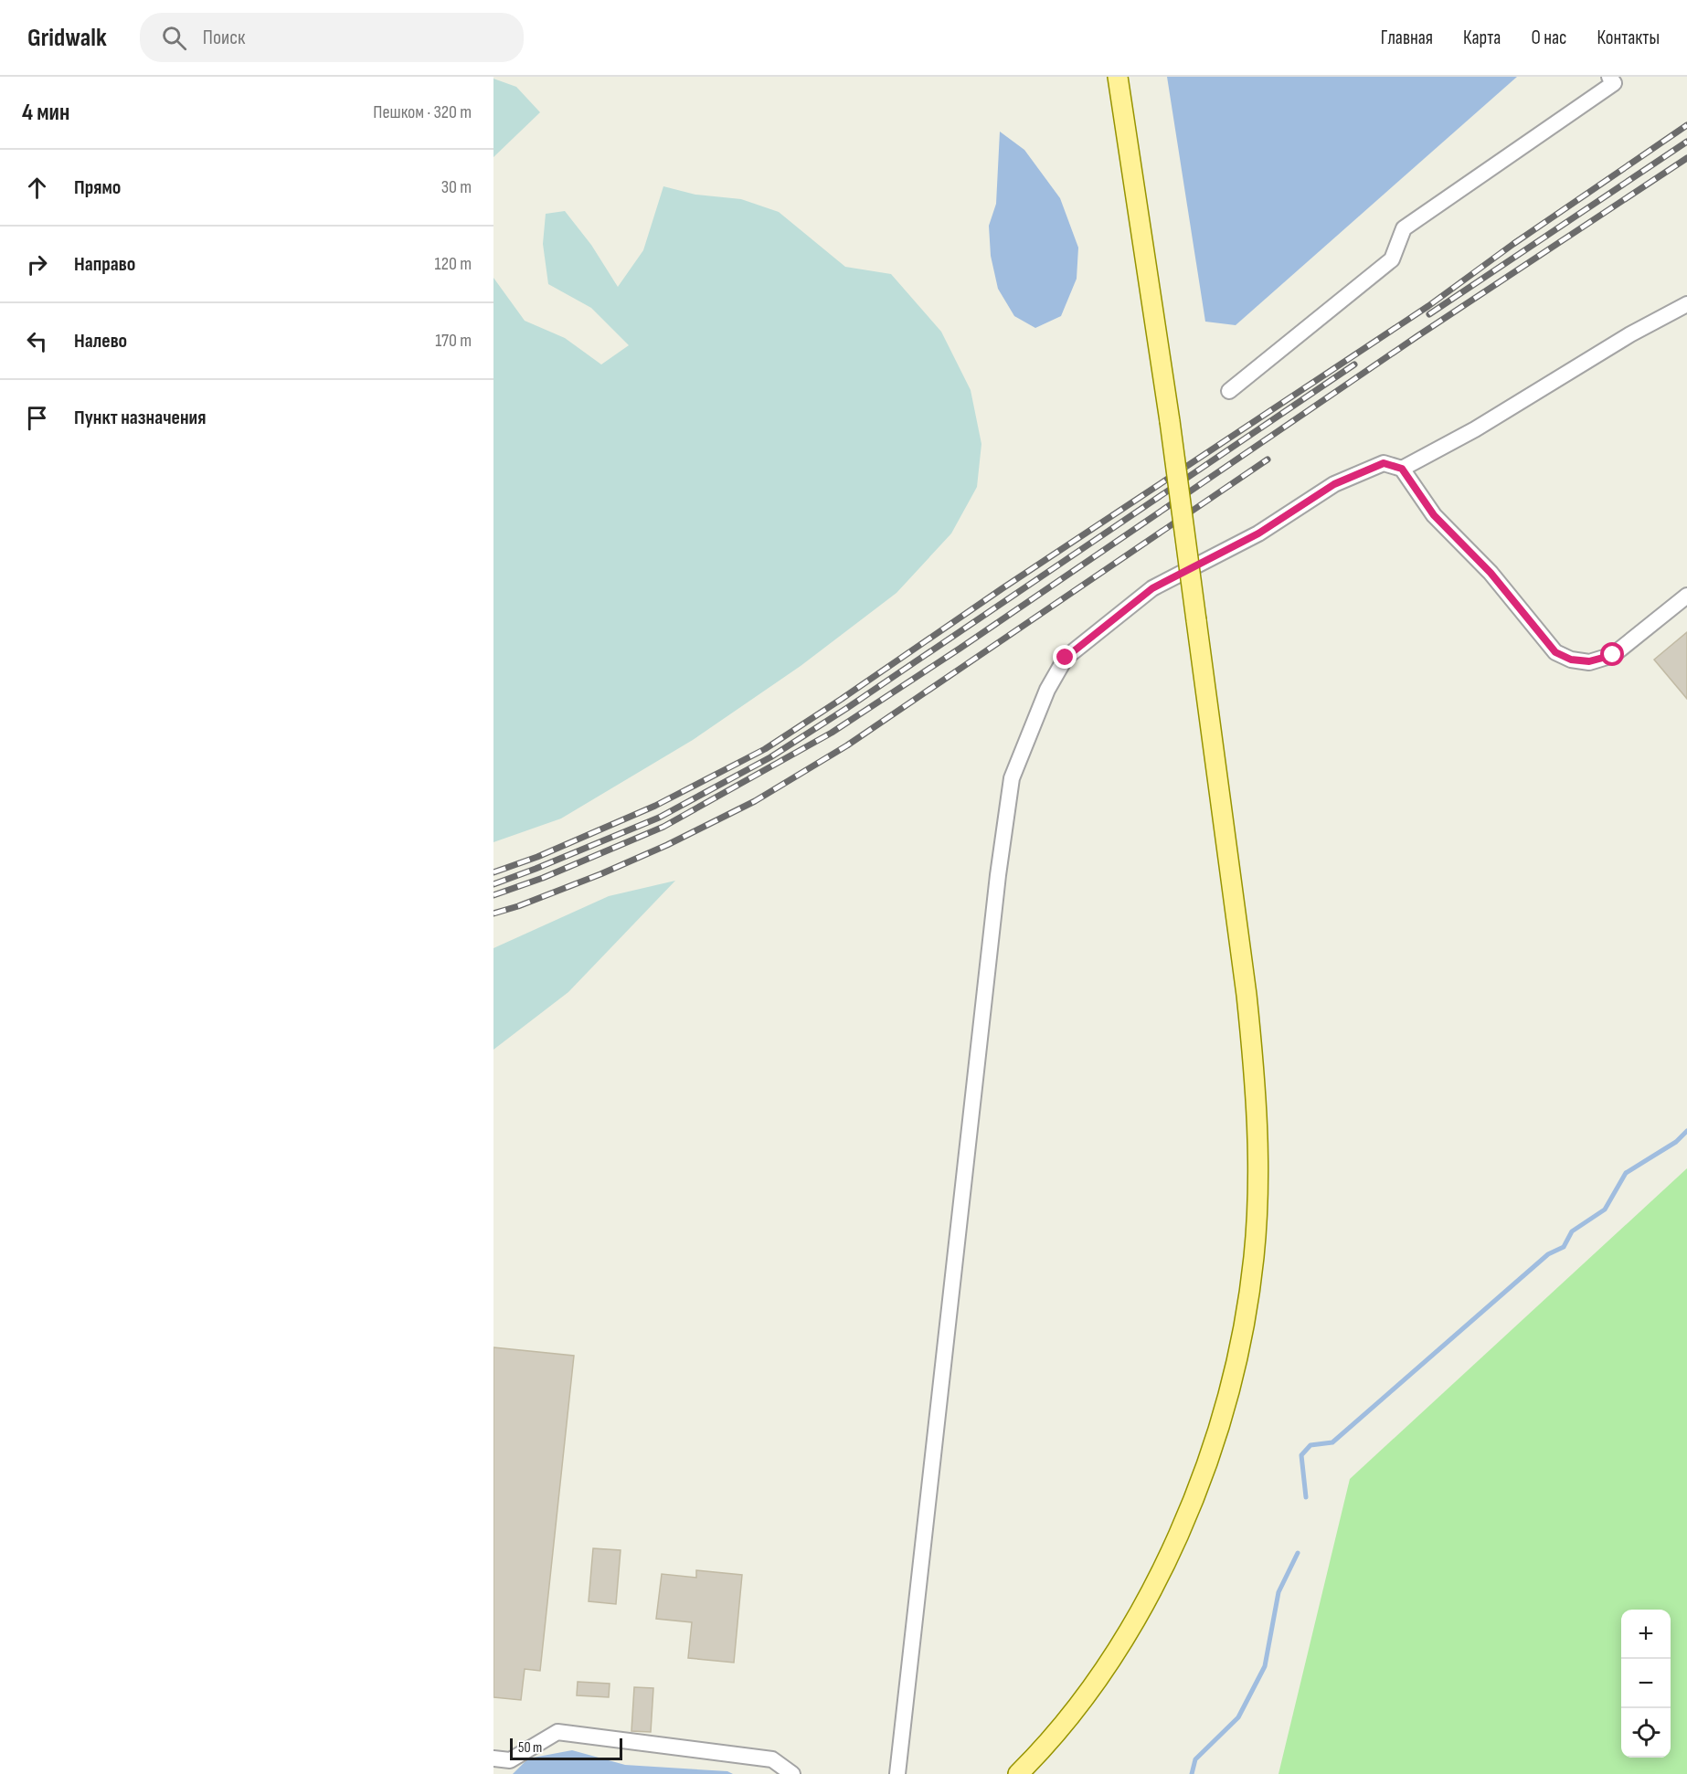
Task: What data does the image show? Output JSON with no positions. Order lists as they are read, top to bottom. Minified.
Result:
{"scale_bar":"50 m","page":{"header":"Gridwalk","search":"Поиск","nav":["Главная","Карта","О нас","Контакты"],"heading":["4 мин","Пешком · 320 m"],"list":[["Прямо","30 m"],["Направо","120 m"],["Налево","170 m"],"Пункт назначения"],"map_buttons":["+","−"],"scale":"50 m"}}
